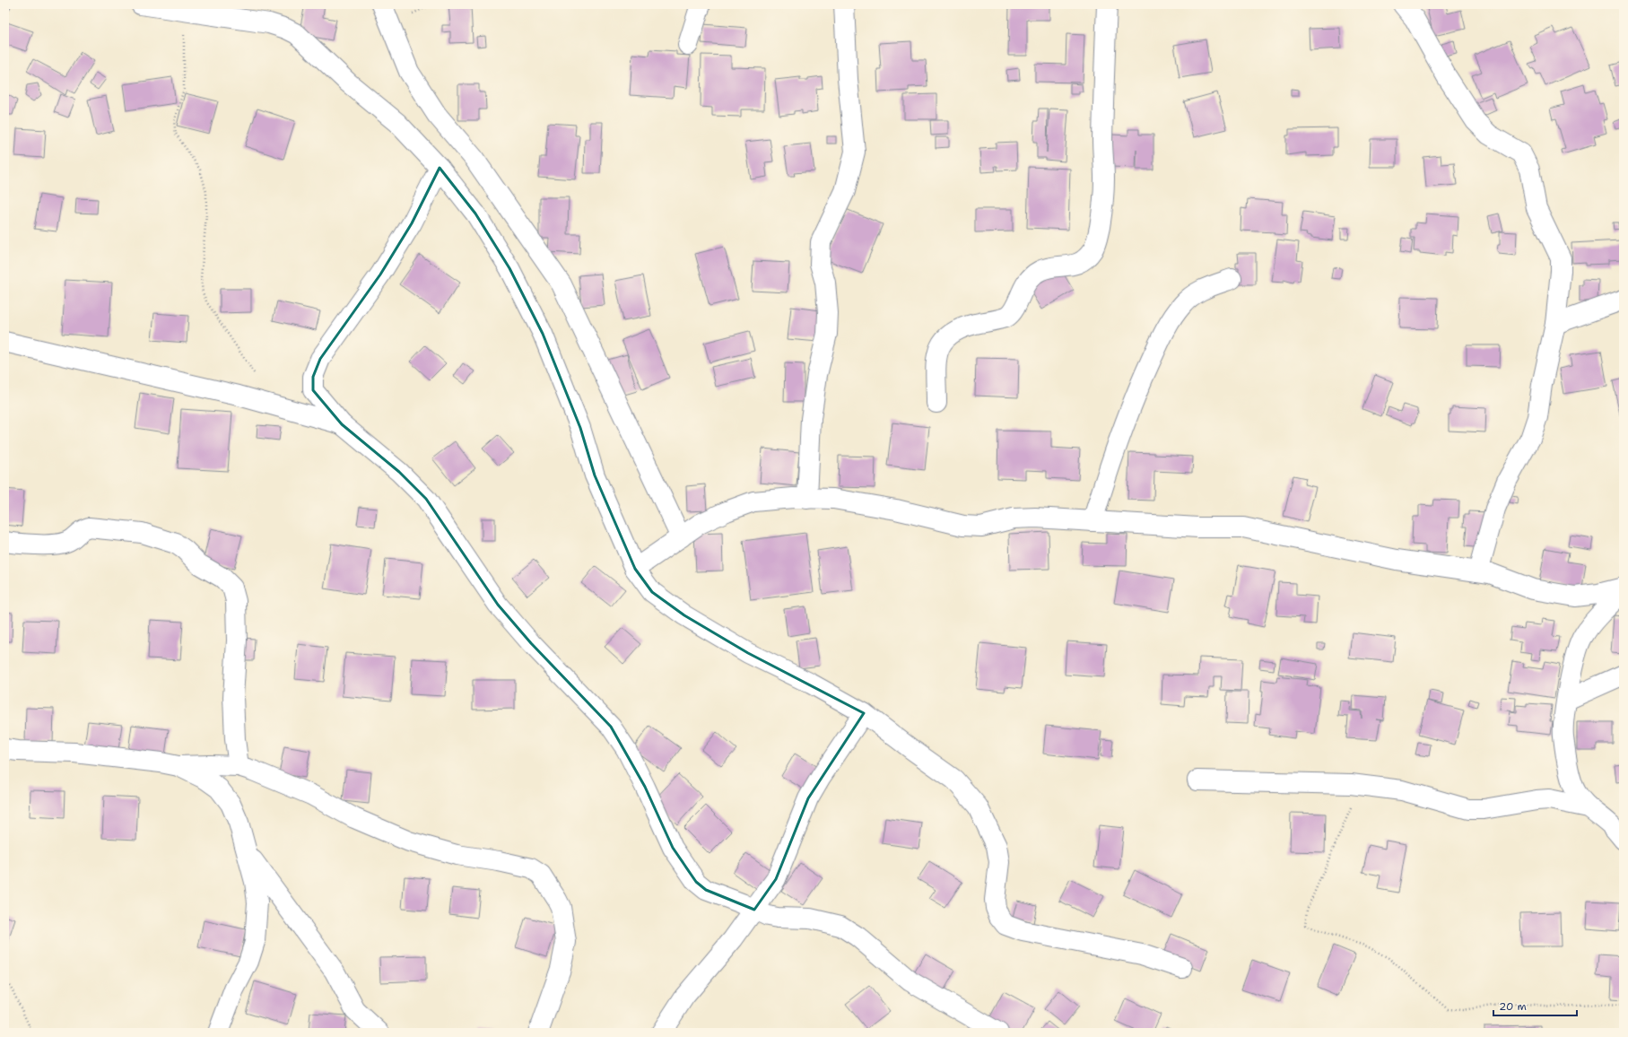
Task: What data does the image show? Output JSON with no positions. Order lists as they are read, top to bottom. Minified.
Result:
{"scale_bar":"20 m"}
